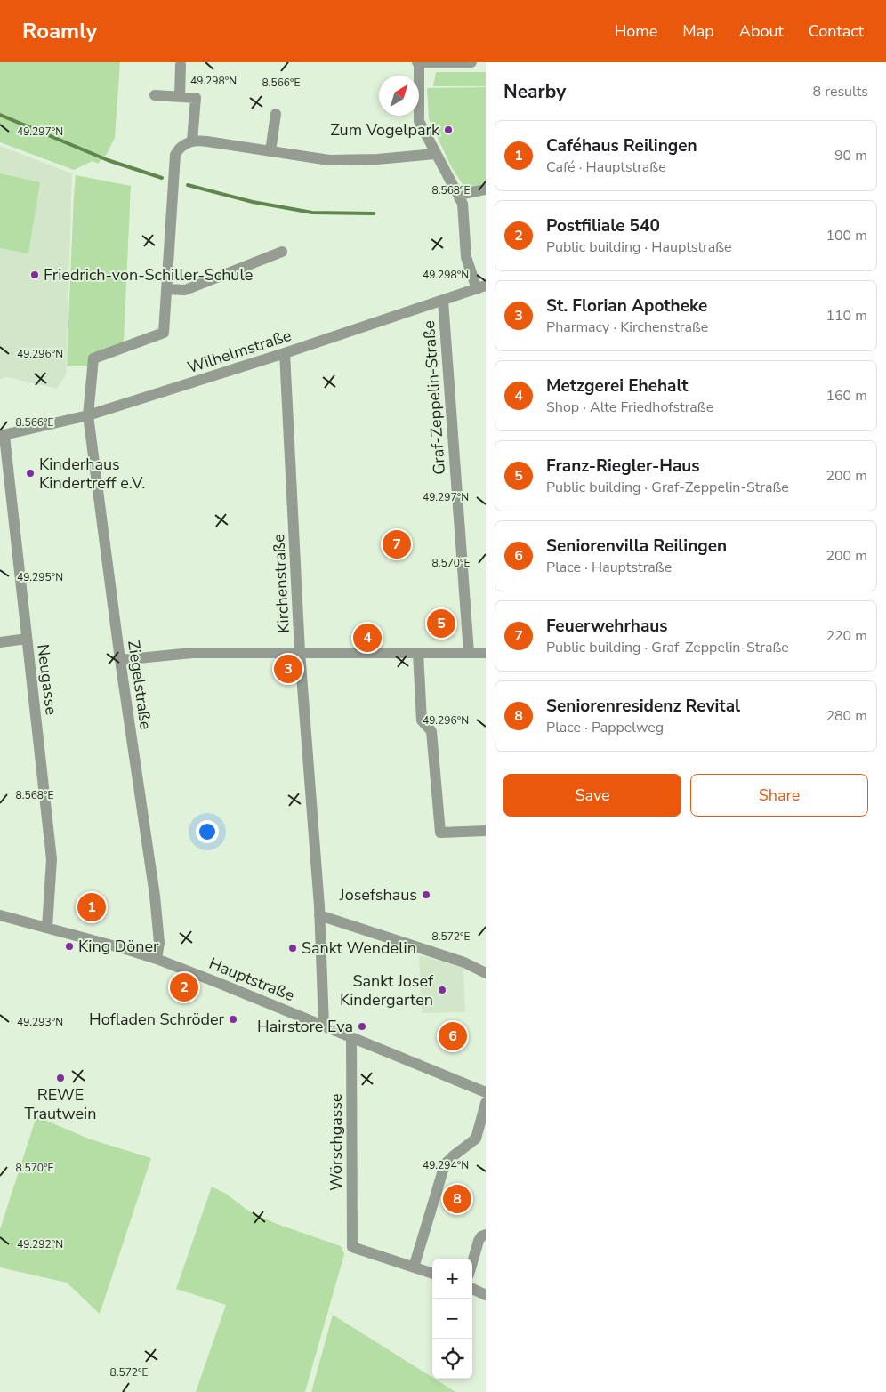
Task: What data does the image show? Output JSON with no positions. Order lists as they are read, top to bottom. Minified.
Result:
{"streets":{"street":["Wilhelmstraße","Graf-Zeppelin-Straße","Kirchenstraße","Neugasse","Ziegelstraße","Hauptstraße","Wörschgasse"]},"crossings":[["Wilhelmstraße","Graf-Zeppelin-Straße"],["Wilhelmstraße","Kirchenstraße"],["Wilhelmstraße","Neugasse"],["Wilhelmstraße","Ziegelstraße"],["Kirchenstraße","Hauptstraße"],["Neugasse","Hauptstraße"],["Ziegelstraße","Hauptstraße"],["Hauptstraße","Wörschgasse"]],"places":["Zum Vogelpark","Friedrich-von-Schiller-Schule","Kinderhaus Kindertreff e.V.","Josefshaus","King Döner","Sankt Wendelin","Sankt Josef Kindergarten","Hofladen Schröder","Hairstore Eva","REWE Trautwein"],"north":"top right","page":{"header":"Roamly","nav":["Home","Map","About","Contact"],"heading":["Nearby","8 results"],"list":[{"mark":"1","name":"Caféhaus Reilingen","note":"Café · Hauptstraße","value":"90 m"},{"mark":"2","name":"Postfiliale 540","note":"Public building · Hauptstraße","value":"100 m"},{"mark":"3","name":"St. Florian Apotheke","note":"Pharmacy · Kirchenstraße","value":"110 m"},{"mark":"4","name":"Metzgerei Ehehalt","note":"Shop · Alte Friedhofstraße","value":"160 m"},{"mark":"5","name":"Franz-Riegler-Haus","note":"Public building · Graf-Zeppelin-Straße","value":"200 m"},{"mark":"6","name":"Seniorenvilla Reilingen","note":"Place · Hauptstraße","value":"200 m"},{"mark":"7","name":"Feuerwehrhaus","note":"Public building · Graf-Zeppelin-Straße","value":"220 m"},{"mark":"8","name":"Seniorenresidenz Revital","note":"Place · Pappelweg","value":"280 m"}],"pins":["7","5","4","3","1","2","6","8"],"buttons":["Save","Share"],"map_buttons":["+","−"]},"coordinates":["49.298°N","8.566°E","49.297°N","8.568°E","49.296°N","8.570°E","49.295°N","8.572°E","49.293°N","49.294°N","49.292°N"]}
